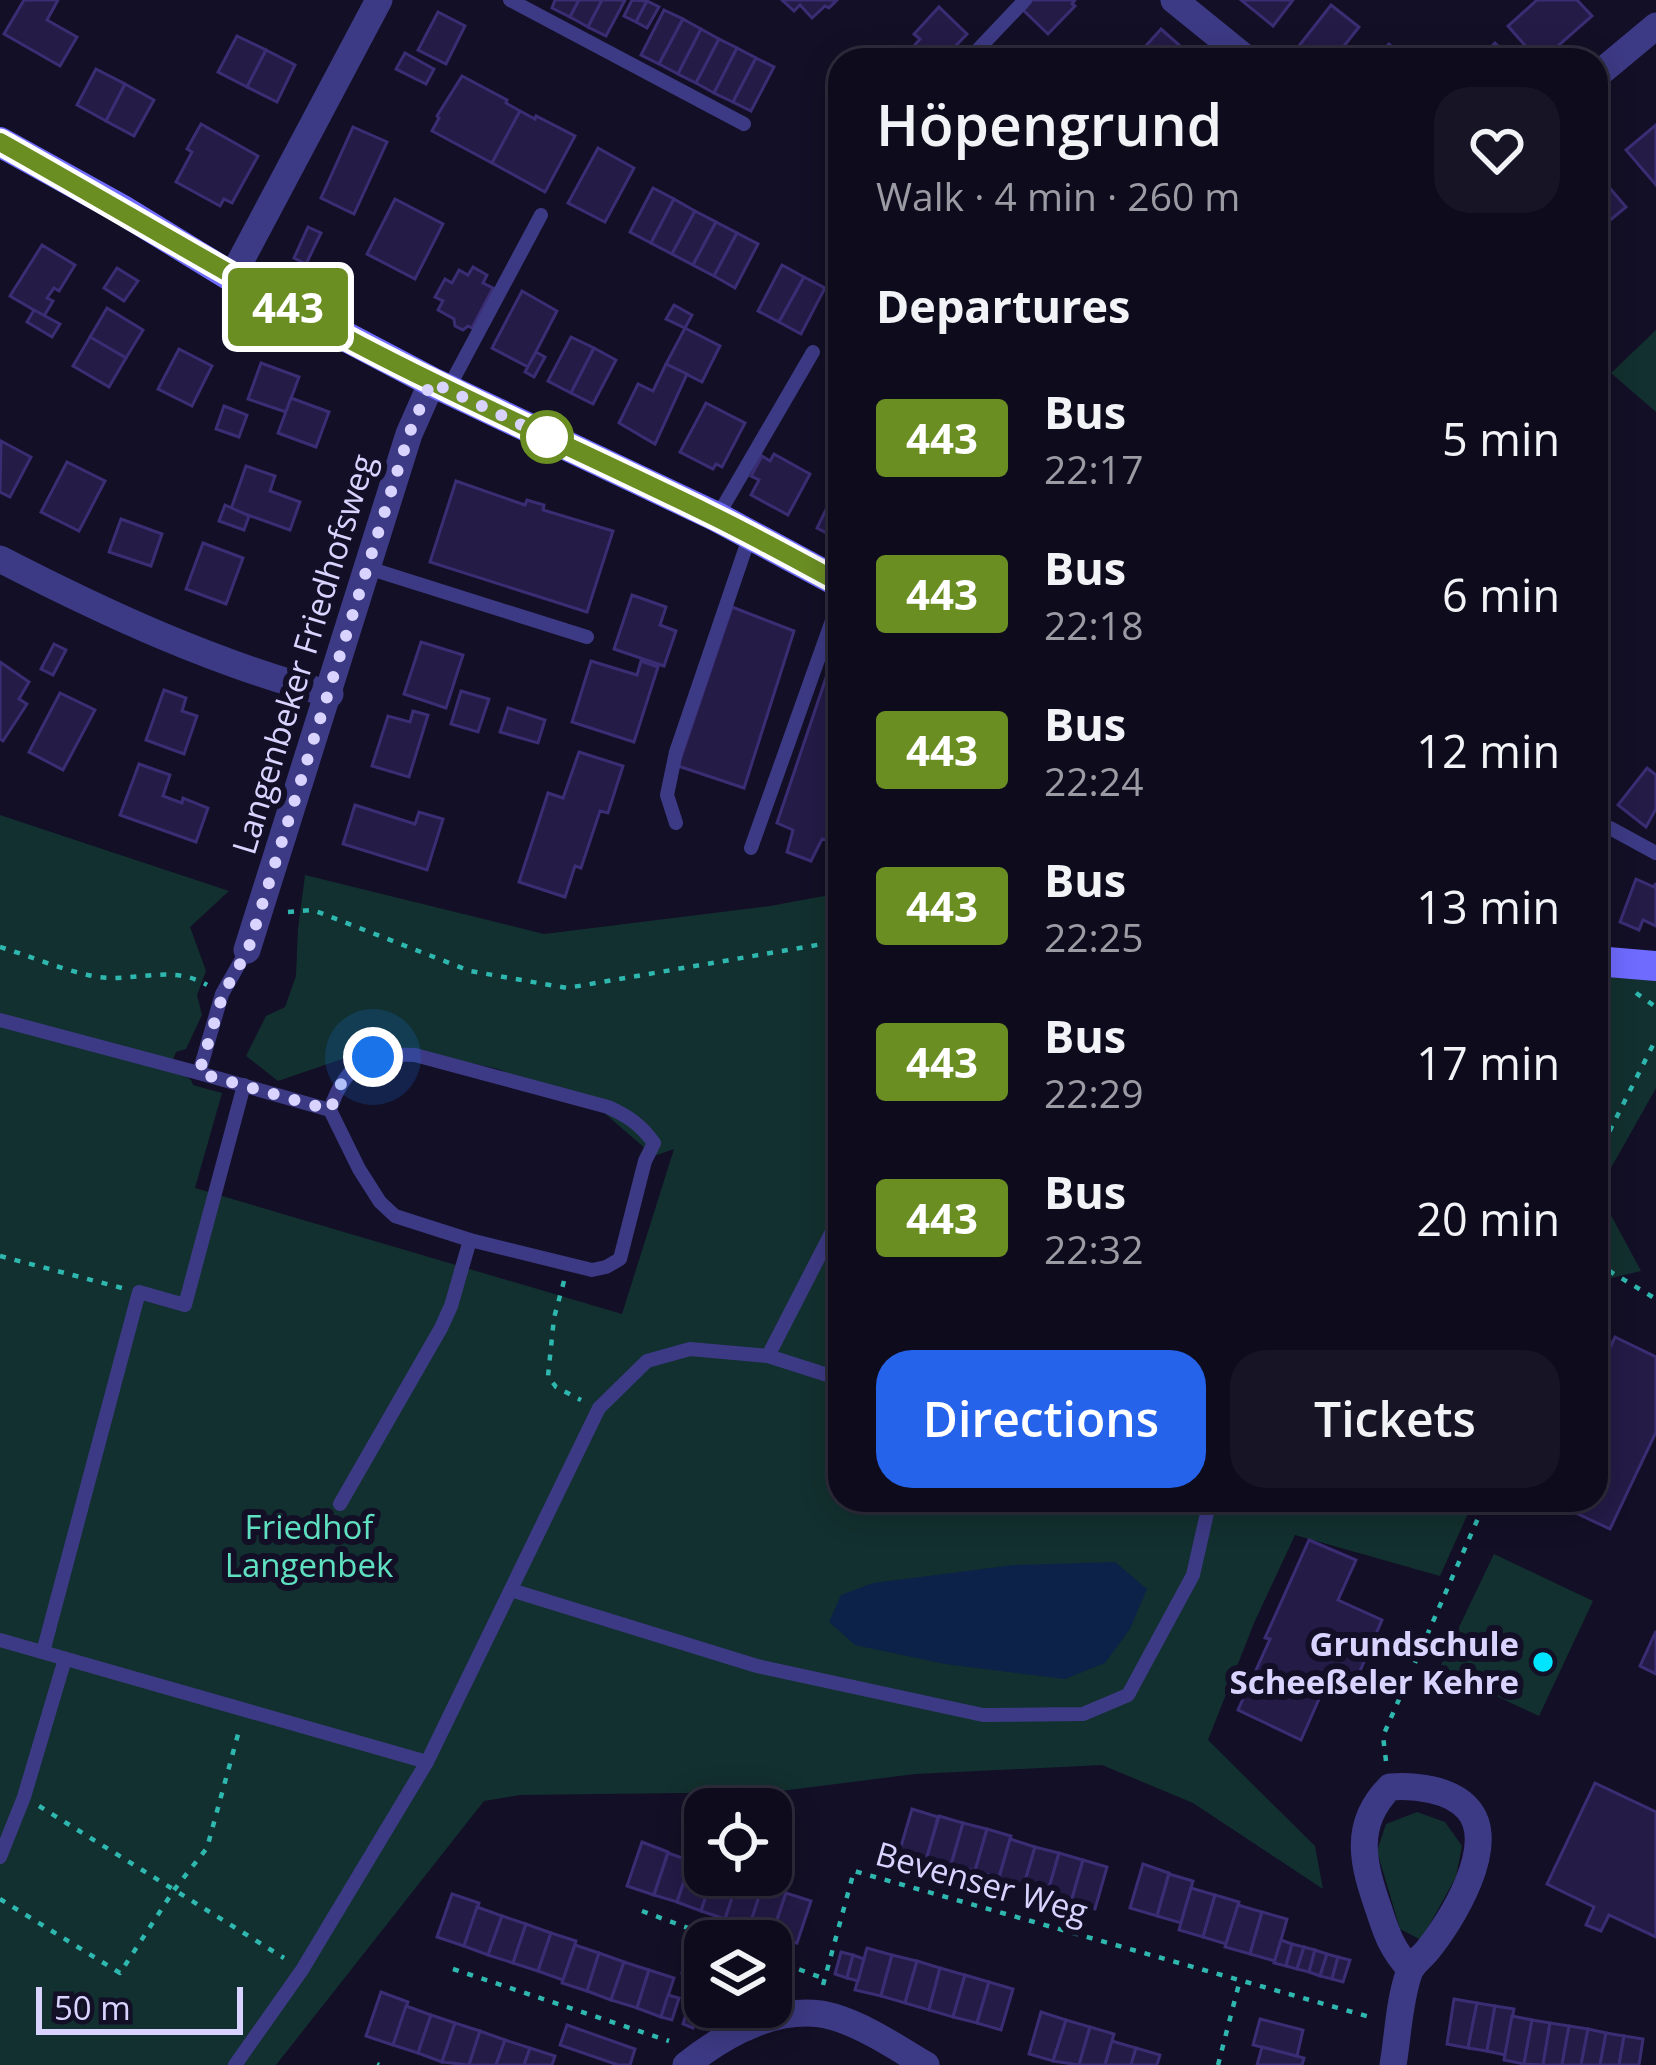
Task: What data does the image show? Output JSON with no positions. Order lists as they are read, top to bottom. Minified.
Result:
{"streets":{"street":["Langenbeker Friedhofsweg"],"path":["Bevenser Weg"]},"parks":["Friedhof Langenbek"],"places":["Grundschule Scheeßeler Kehre"],"lines":["bus line 443"],"scale_bar":"50 m","page":{"on_map":"443","heading":[["Höpengrund","Walk · 4 min · 260 m"],"Departures"],"list":[{"mark":"443","name":"Bus","note":"22:17","value":"5 min"},{"mark":"443","name":"Bus","note":"22:18","value":"6 min"},{"mark":"443","name":"Bus","note":"22:24","value":"12 min"},{"mark":"443","name":"Bus","note":"22:25","value":"13 min"},{"mark":"443","name":"Bus","note":"22:29","value":"17 min"},{"mark":"443","name":"Bus","note":"22:32","value":"20 min"}],"buttons":["Directions","Tickets"],"scale":"50 m"}}
